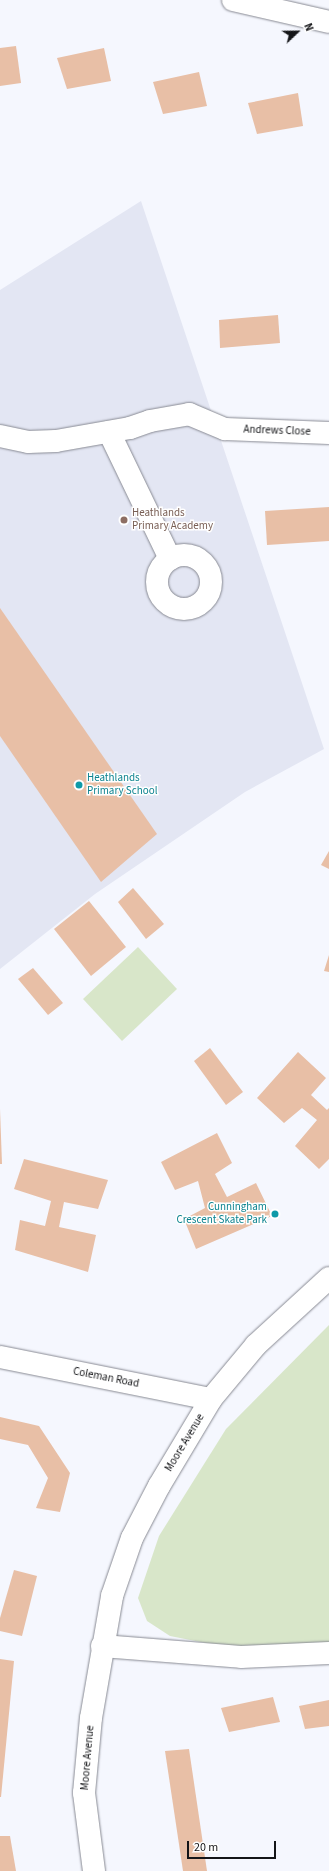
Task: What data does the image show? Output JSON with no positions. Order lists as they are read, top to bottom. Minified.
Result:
{"streets":{"street":["Andrews Close","Coleman Road","Moore Avenue"]},"crossings":[["Coleman Road","Moore Avenue"]],"places":["Heathlands Primary Academy","Heathlands Primary School","Cunningham Crescent Skate Park"],"scale_bar":"20 m","north":"right"}
